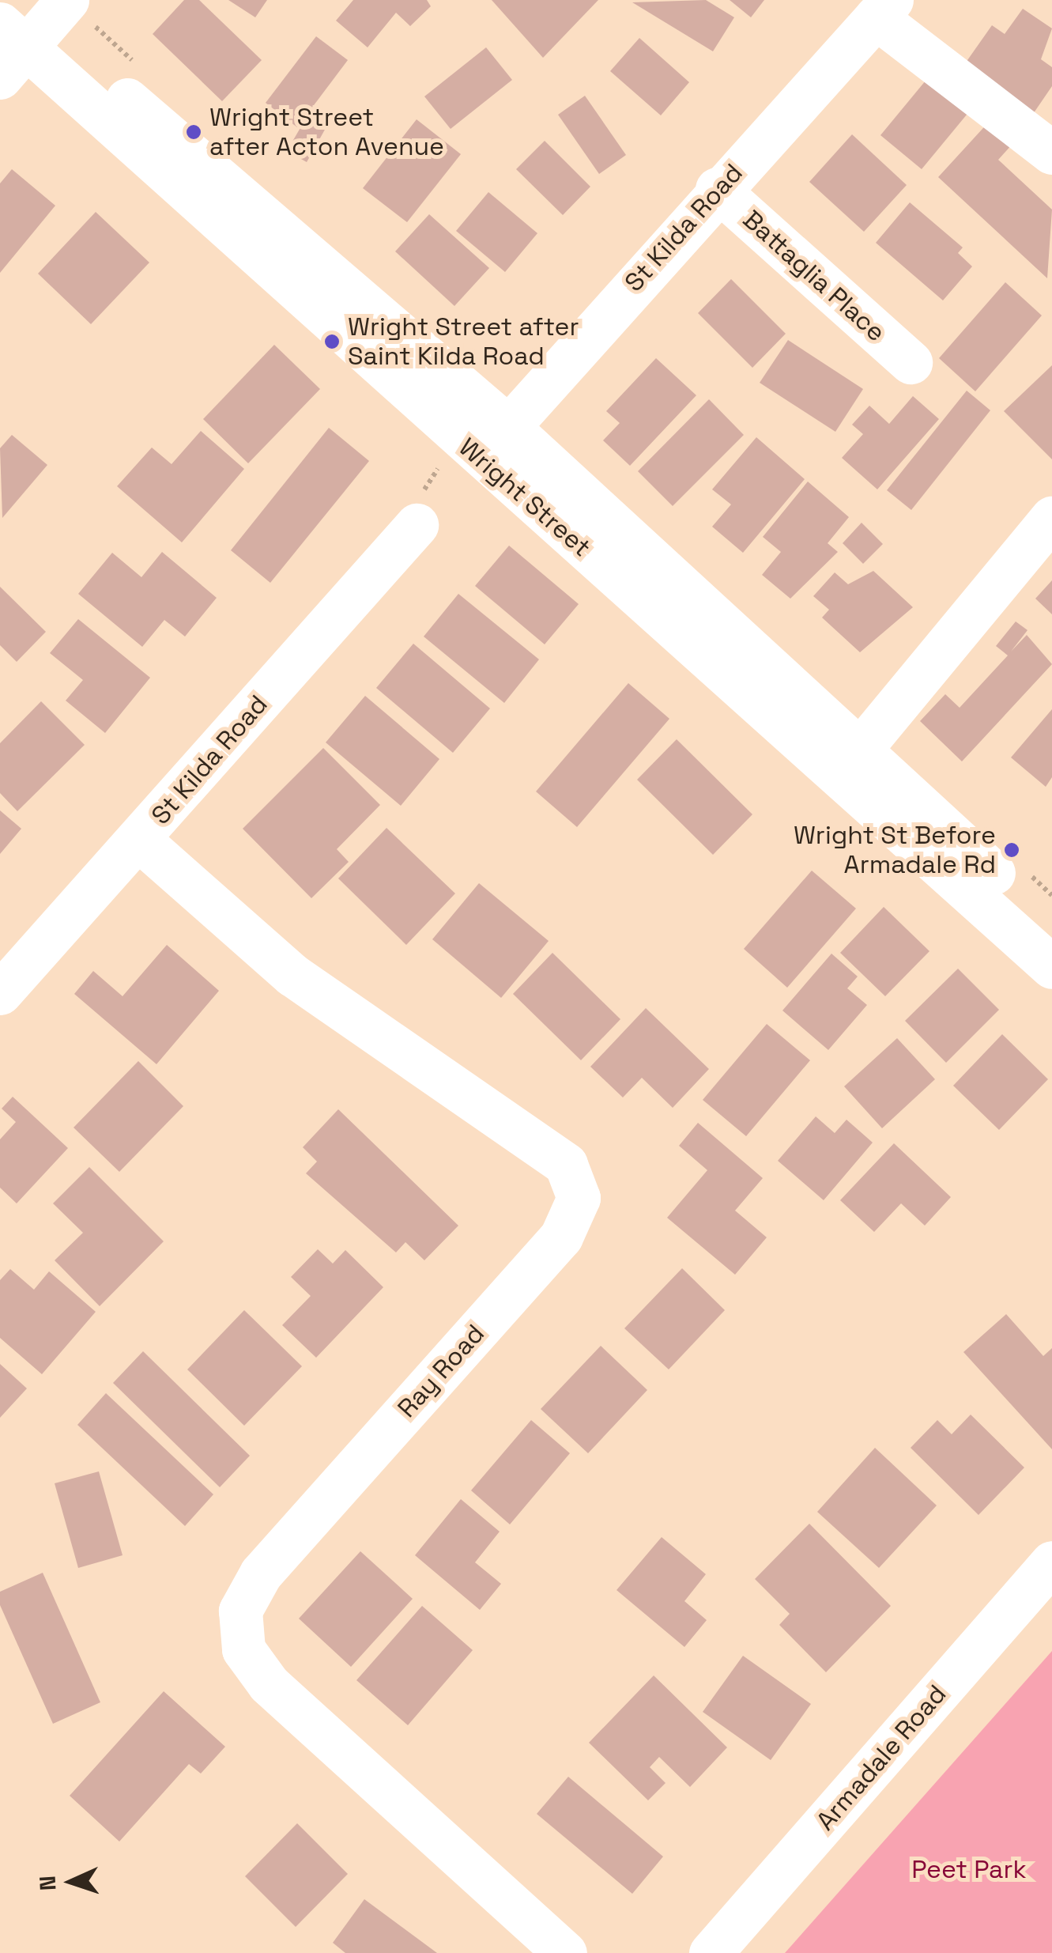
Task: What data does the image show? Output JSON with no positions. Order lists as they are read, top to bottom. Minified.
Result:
{"streets":{"street":["St Kilda Road","Battaglia Place","Wright Street","Ray Road","Armadale Road"]},"crossings":[["St Kilda Road","Battaglia Place"],["St Kilda Road","Wright Street"],["St Kilda Road","Ray Road"]],"parks":["Peet Park"],"places":["Wright Street after Acton Avenue","Wright Street after Saint Kilda Road","Wright St Before Armadale Rd"],"north":"left"}
